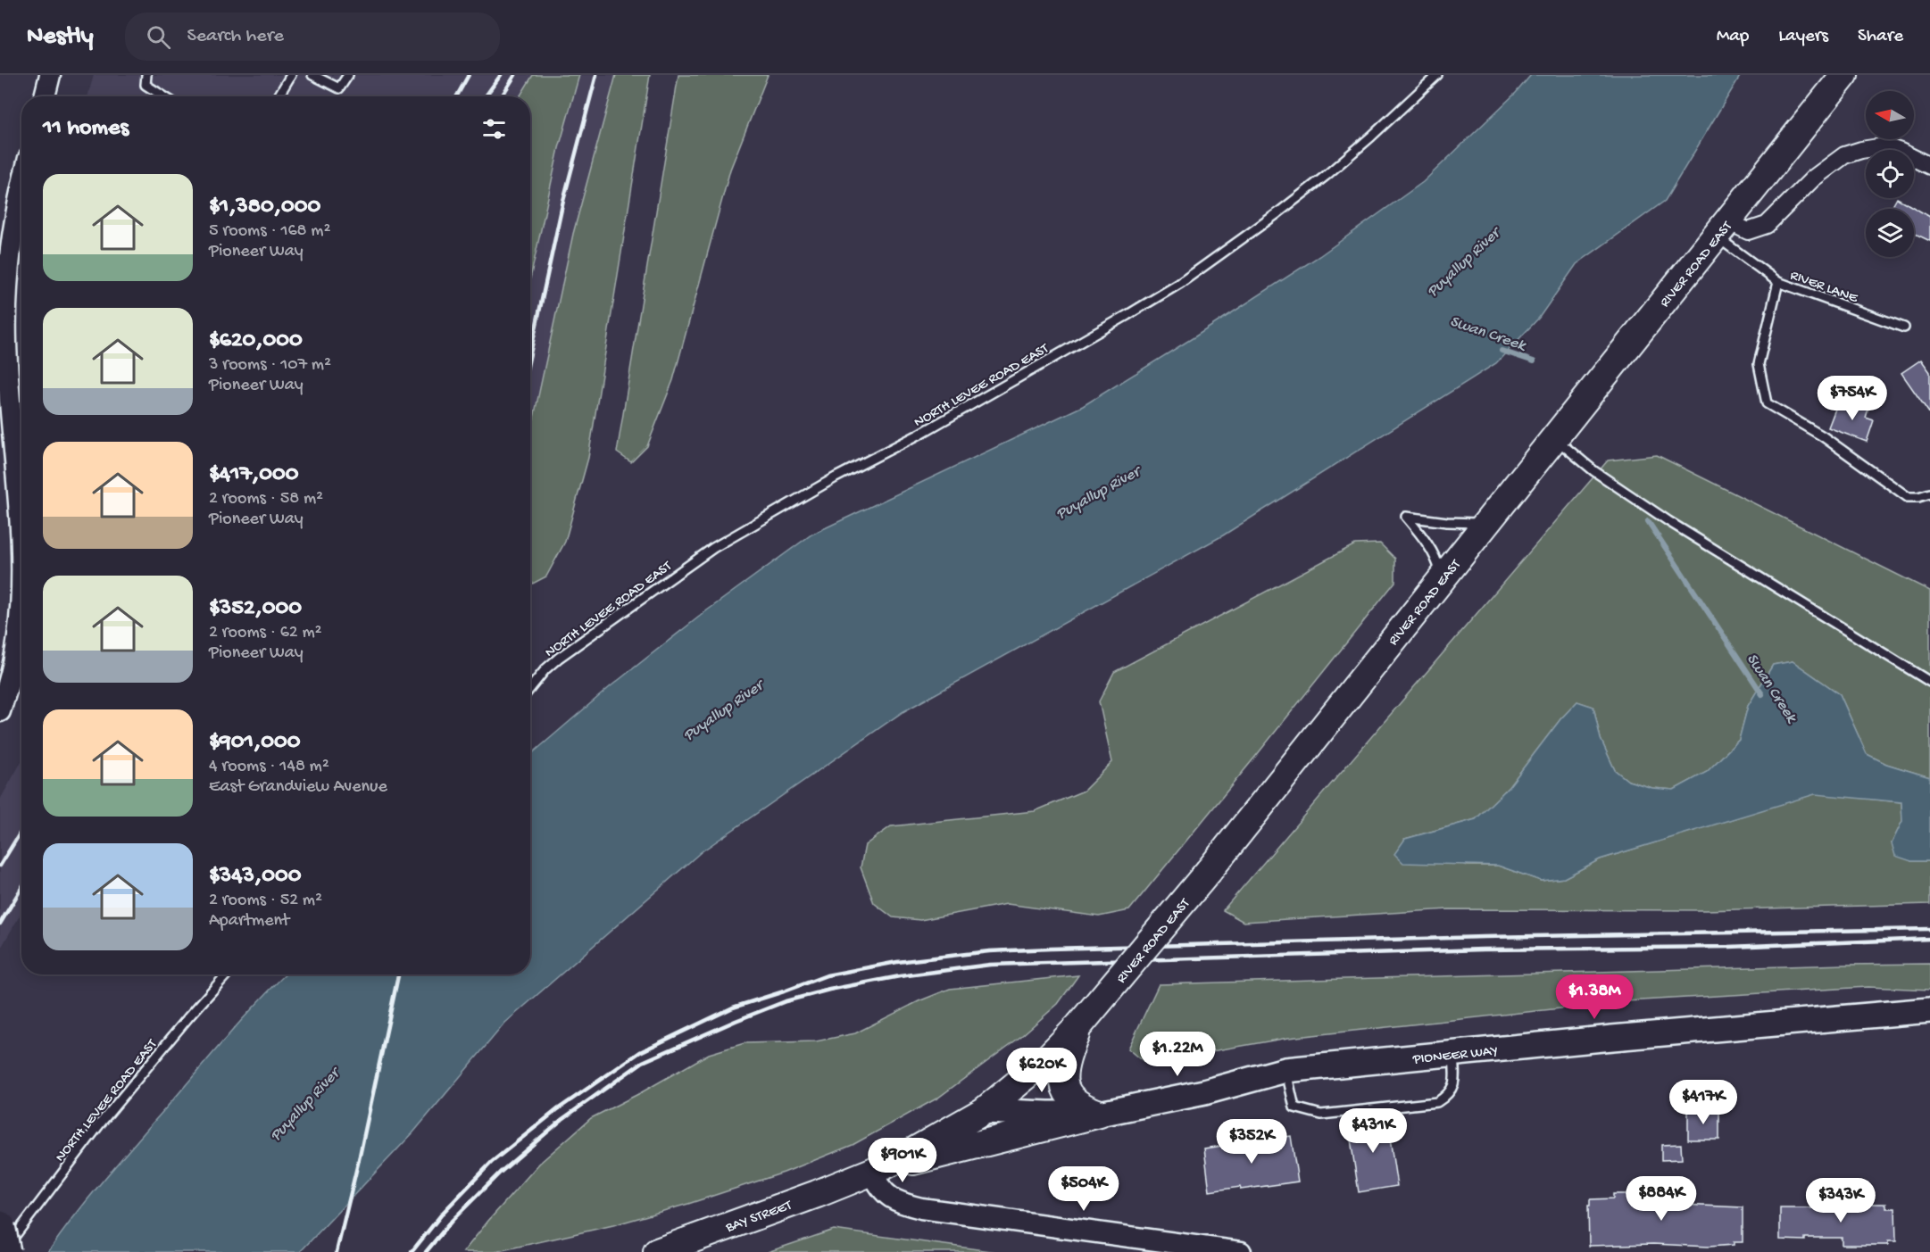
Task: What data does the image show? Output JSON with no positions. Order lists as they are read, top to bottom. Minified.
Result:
{"streets":{"main road":["RIVER ROAD EAST","PIONEER WAY","BAY STREET"],"lane":["RIVER LANE","NORTH LEVEE ROAD EAST"]},"crossings":[["RIVER ROAD EAST","RIVER LANE"],["RIVER ROAD EAST","PIONEER WAY"],["RIVER ROAD EAST","BAY STREET"]],"water":["Puyallup River","Swan Creek"],"north":"left","page":{"header":"Nestly","search":"Search here","nav":["Map","Layers","Share"],"heading":"11 homes","list":[{"name":"$1,380,000","note":"5 rooms · 168 m² · Pioneer Way"},{"name":"$620,000","note":"3 rooms · 107 m² · Pioneer Way"},{"name":"$417,000","note":"2 rooms · 58 m² · Pioneer Way"},{"name":"$352,000","note":"2 rooms · 62 m² · Pioneer Way"},{"name":"$901,000","note":"4 rooms · 148 m² · East Grandview Avenue"},{"name":"$343,000","note":"2 rooms · 52 m² · Apartment"}],"price":["$754K","$1.38M","$1.22M","$620K","$417K","$431K","$352K","$901K","$504K","$884K","$343K"]}}
